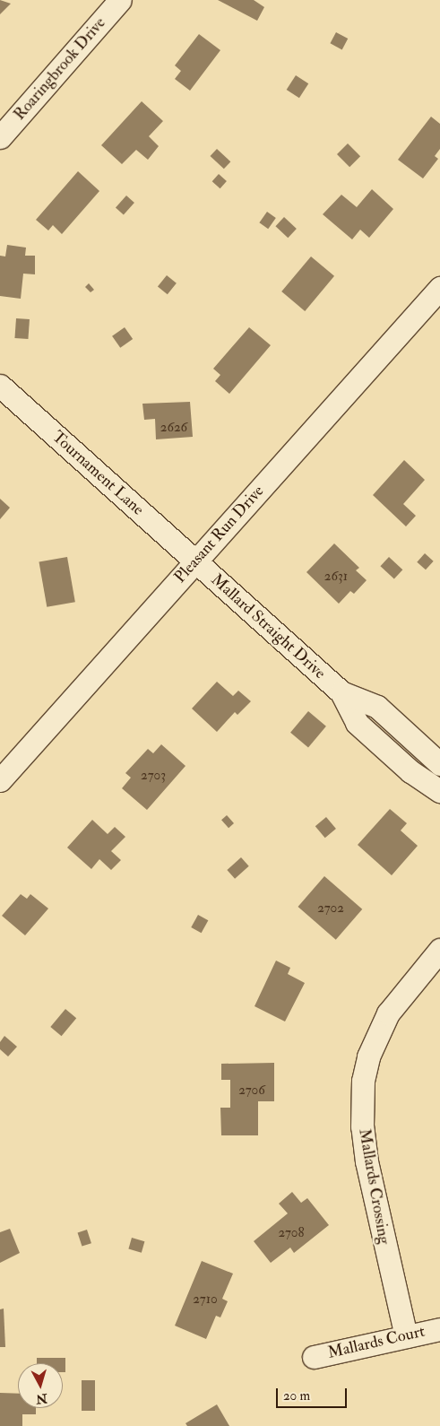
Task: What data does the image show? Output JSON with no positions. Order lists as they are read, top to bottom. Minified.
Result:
{"streets":{"street":["Roaringbrook Drive","Tournament Lane","Pleasant Run Drive","Mallard Straight Drive","Mallards Crossing","Mallards Court"]},"crossings":[["Tournament Lane","Pleasant Run Drive"],["Tournament Lane","Mallard Straight Drive"],["Pleasant Run Drive","Mallard Straight Drive"],["Mallards Crossing","Mallards Court"]],"house_numbers":["2626","2631","2703","2702","2706","2708","2710"],"scale_bar":"20 m","north":"bottom"}
